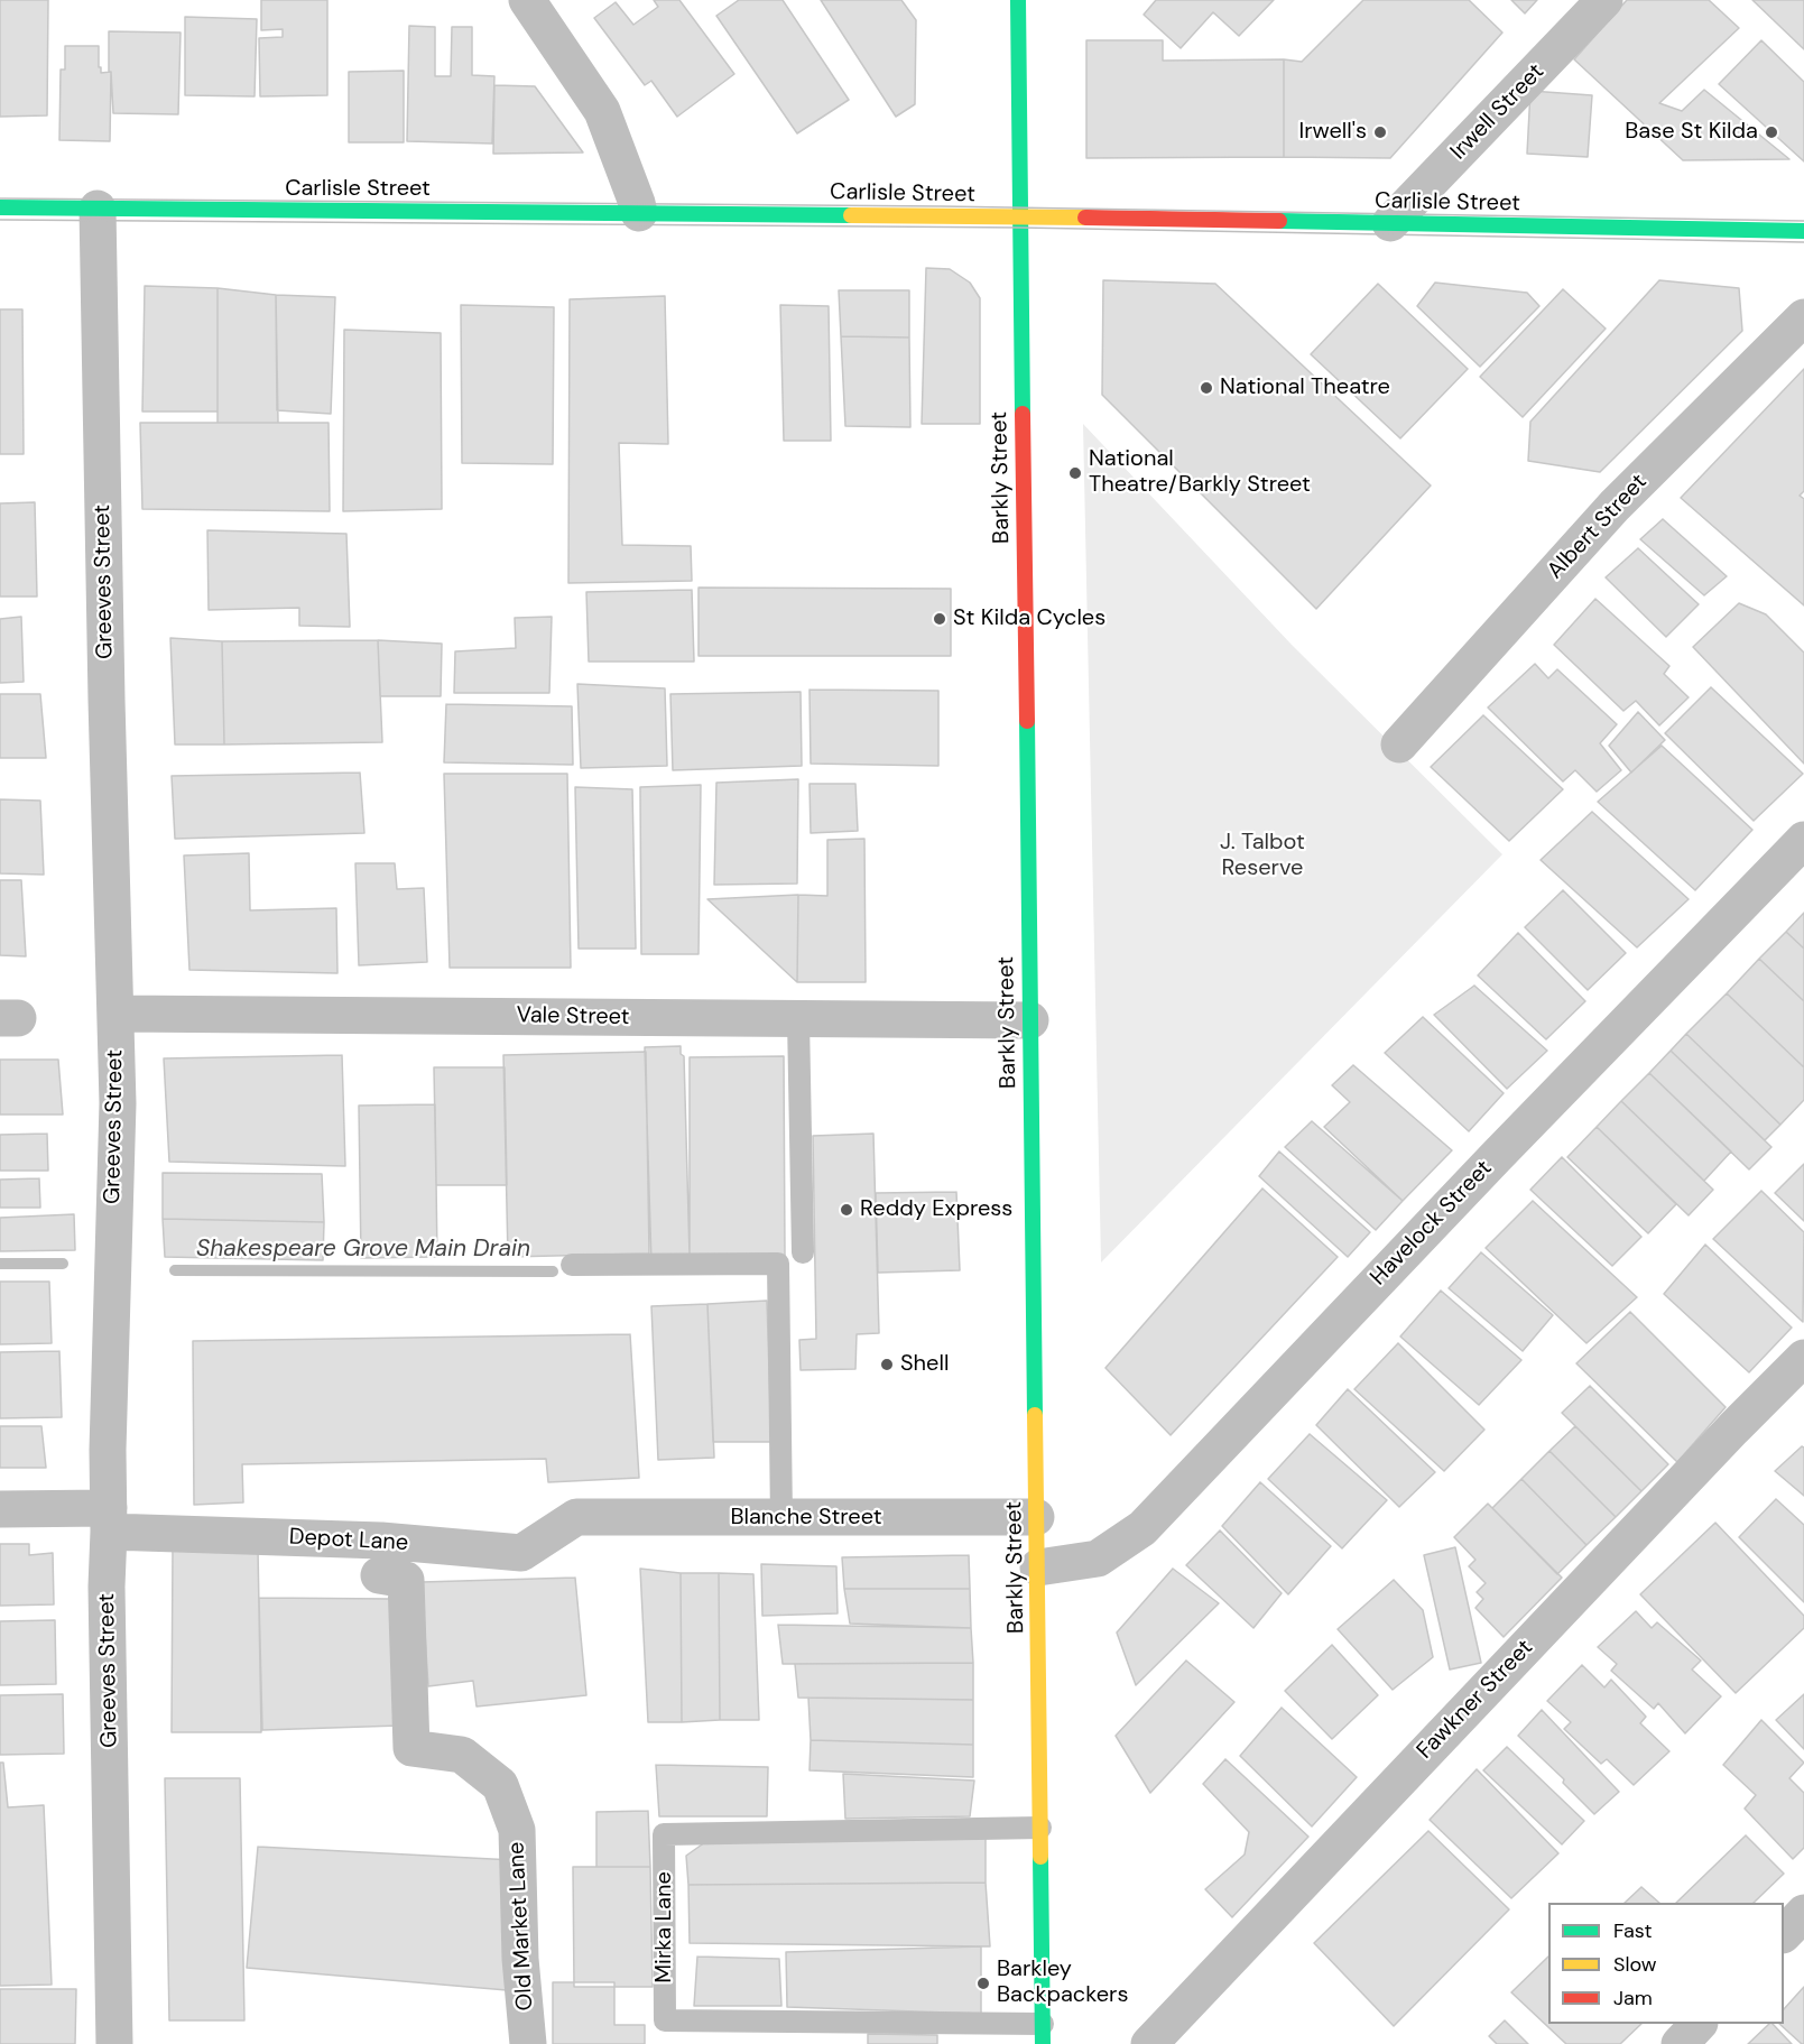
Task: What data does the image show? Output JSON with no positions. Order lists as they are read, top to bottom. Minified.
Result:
{"streets":{"main road":["Carlisle Street","Barkly Street"],"street":["Irwell Street","Albert Street","Greeves Street","Vale Street","Havelock Street","Blanche Street","Depot Lane","Fawkner Street","Old Market Lane"],"lane":["Mirka Lane"]},"crossings":[["Irwell Street","Carlisle Street"],["Carlisle Street","Barkly Street"],["Carlisle Street","Greeves Street"],["Barkly Street","Vale Street"],["Barkly Street","Havelock Street"],["Barkly Street","Blanche Street"],["Barkly Street","Mirka Lane"],["Greeves Street","Vale Street"],["Greeves Street","Depot Lane"],["Blanche Street","Depot Lane"]],"water":["Shakespeare Grove Main Drain"],"parks":["J. Talbot Reserve"],"places":["Irwell's","Base St Kilda","National Theatre","National Theatre/Barkly Street","St Kilda Cycles","Reddy Express","Shell","Barkley Backpackers"],"legend":["Fast","Slow","Jam"]}
